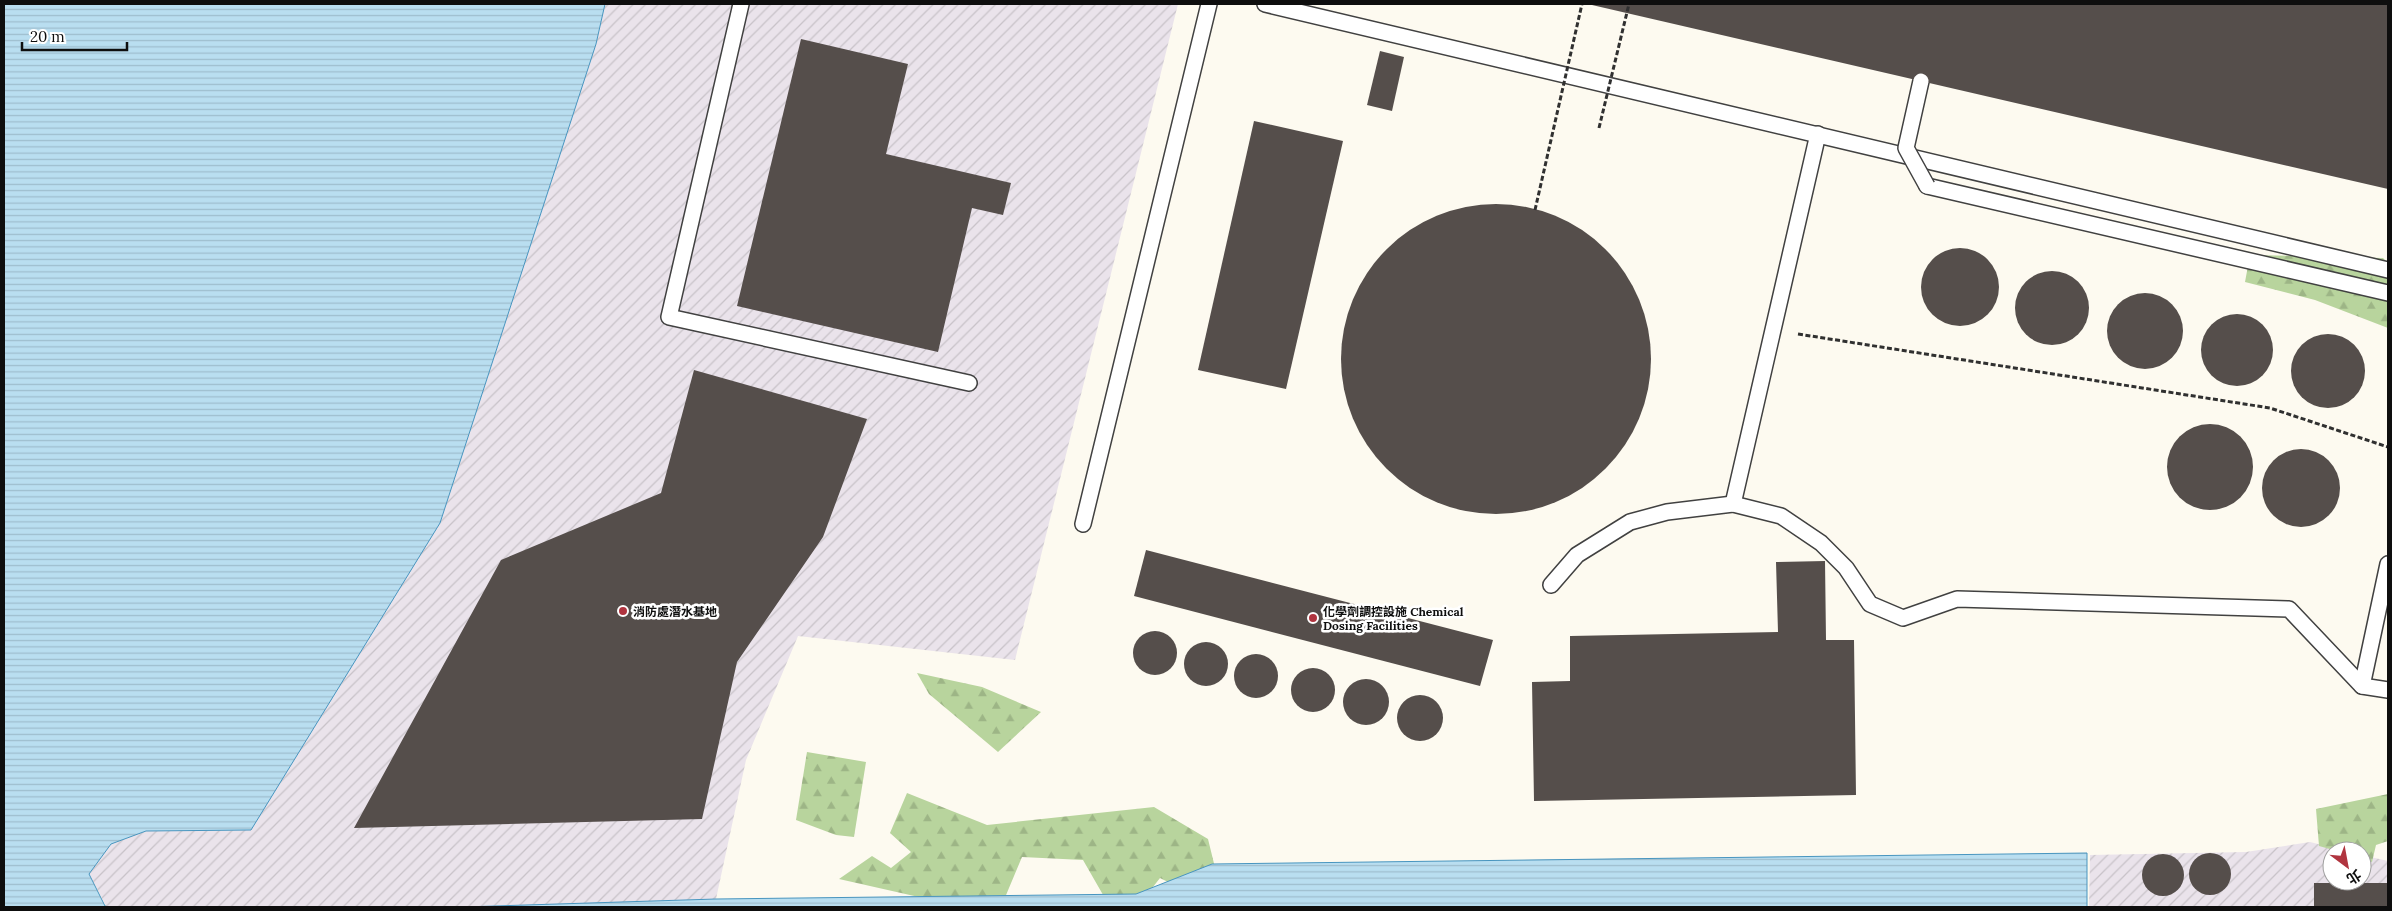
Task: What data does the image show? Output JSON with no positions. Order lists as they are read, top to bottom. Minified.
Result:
{"places":["消防處潛水基地","化學劑調控設施 Chemical Dosing Facilities"],"scale_bar":"20 m","north":"bottom right"}
